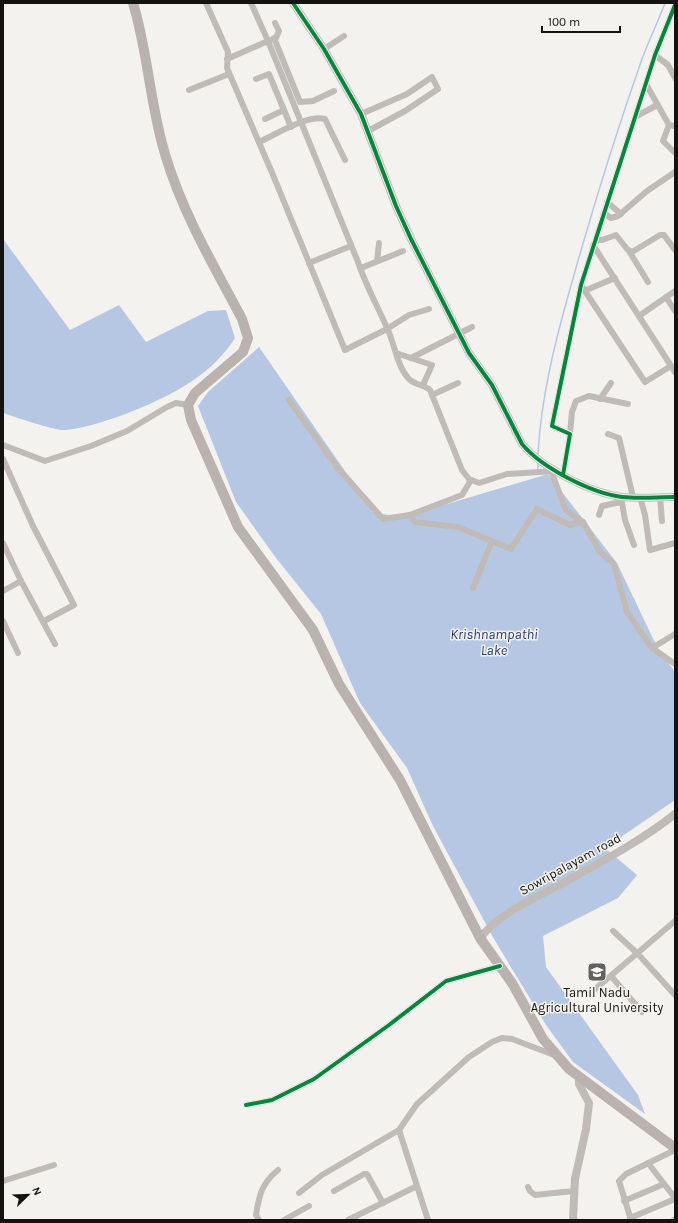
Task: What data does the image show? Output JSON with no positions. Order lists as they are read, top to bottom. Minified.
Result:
{"streets":{"street":["Sowripalayam road"]},"water":["Krishnampathi Lake"],"places":{"school or university":["Tamil Nadu Agricultural University"]},"scale_bar":"100 m","north":"top right"}
